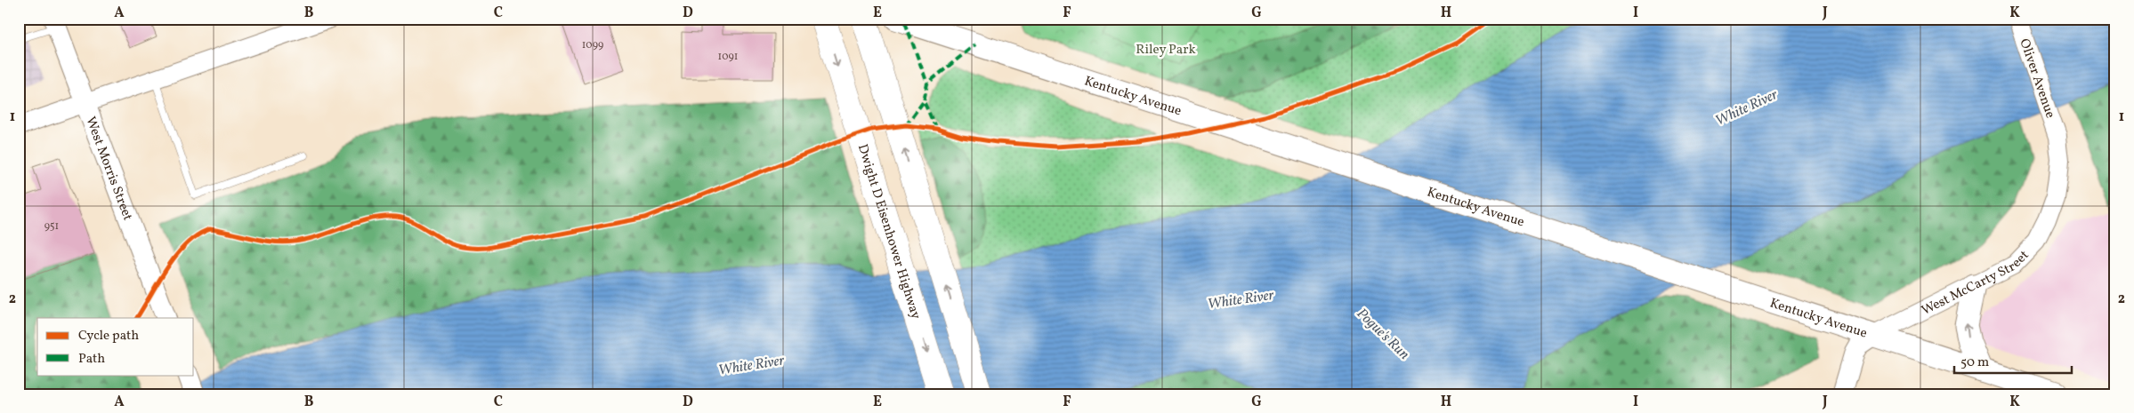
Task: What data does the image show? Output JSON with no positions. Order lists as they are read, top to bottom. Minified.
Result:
{"streets":{"highway":["Dwight D Eisenhower Highway"],"main road":["Kentucky Avenue","West Morris Street","West McCarty Street"],"street":["Oliver Avenue"]},"crossings":[["Oliver Avenue","West McCarty Street"],["Kentucky Avenue","West McCarty Street"]],"water":["White River","Pogue's Run"],"parks":["Riley Park"],"house_numbers":["1099","1091","951"],"legend":["Cycle path","Path"],"scale_bar":"50 m","grid":{"columns":["A","B","C","D","E","F","G","H","I","J","K"],"rows":["1","2"]}}
